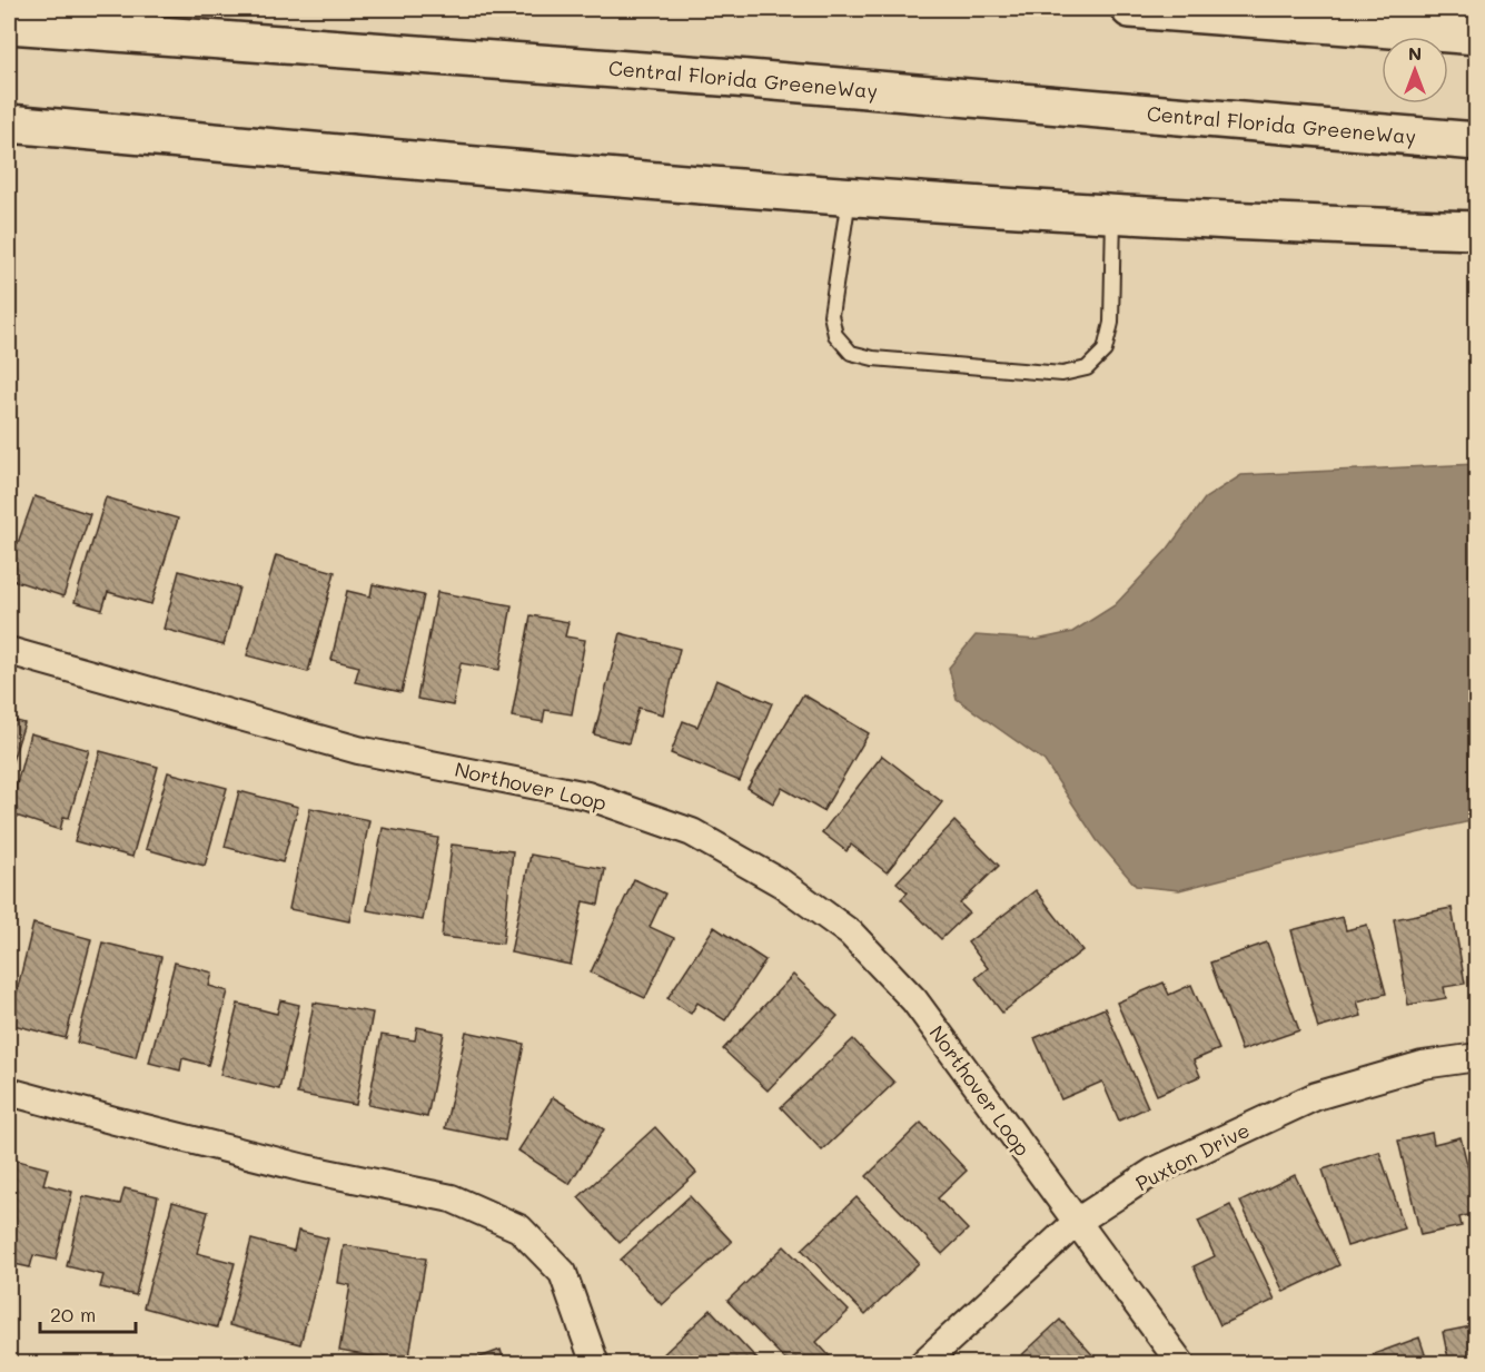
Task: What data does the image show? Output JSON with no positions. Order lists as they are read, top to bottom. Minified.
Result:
{"streets":{"highway":["Central Florida GreeneWay"],"street":["Northover Loop","Puxton Drive"]},"crossings":[["Northover Loop","Puxton Drive"]],"scale_bar":"20 m","north":"top"}
